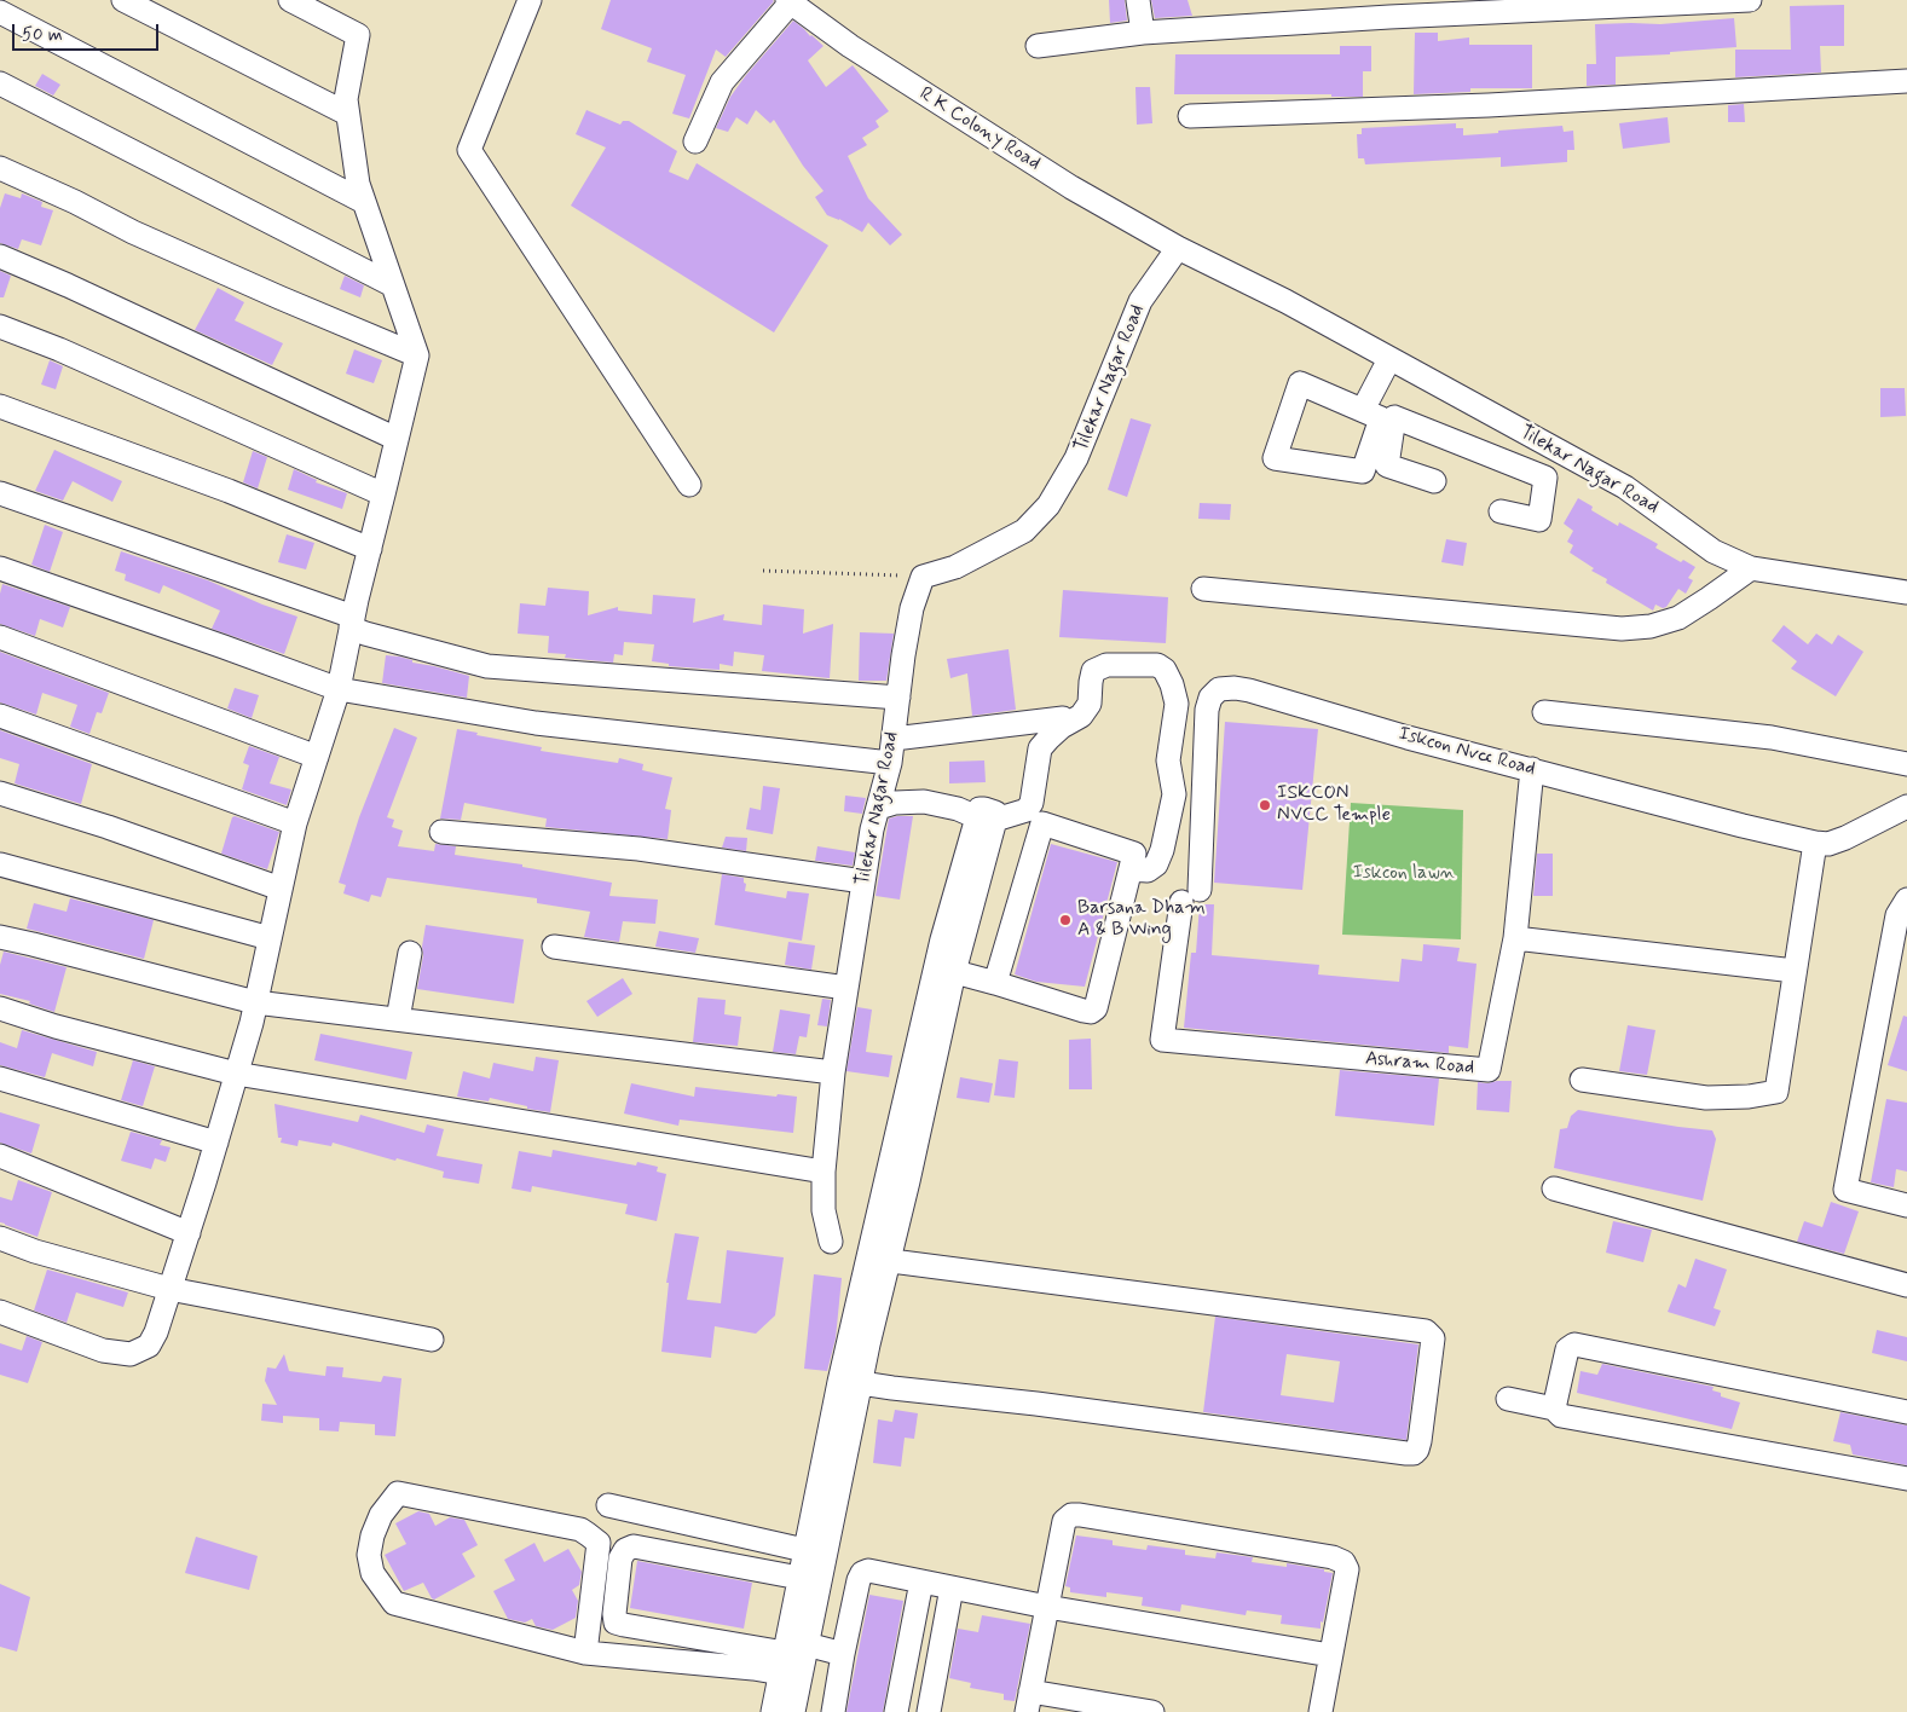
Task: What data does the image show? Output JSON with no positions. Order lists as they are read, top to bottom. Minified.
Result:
{"streets":{"street":["R K Colony Road","Tilekar Nagar Road","Iskcon Nvcc Road","Ashram Road"]},"crossings":[["R K Colony Road","Tilekar Nagar Road"],["Iskcon Nvcc Road","Ashram Road"]],"parks":["Iskcon lawn"],"places":["ISKCON NVCC Temple","Barsana Dham A & B Wing"],"scale_bar":"50 m"}
